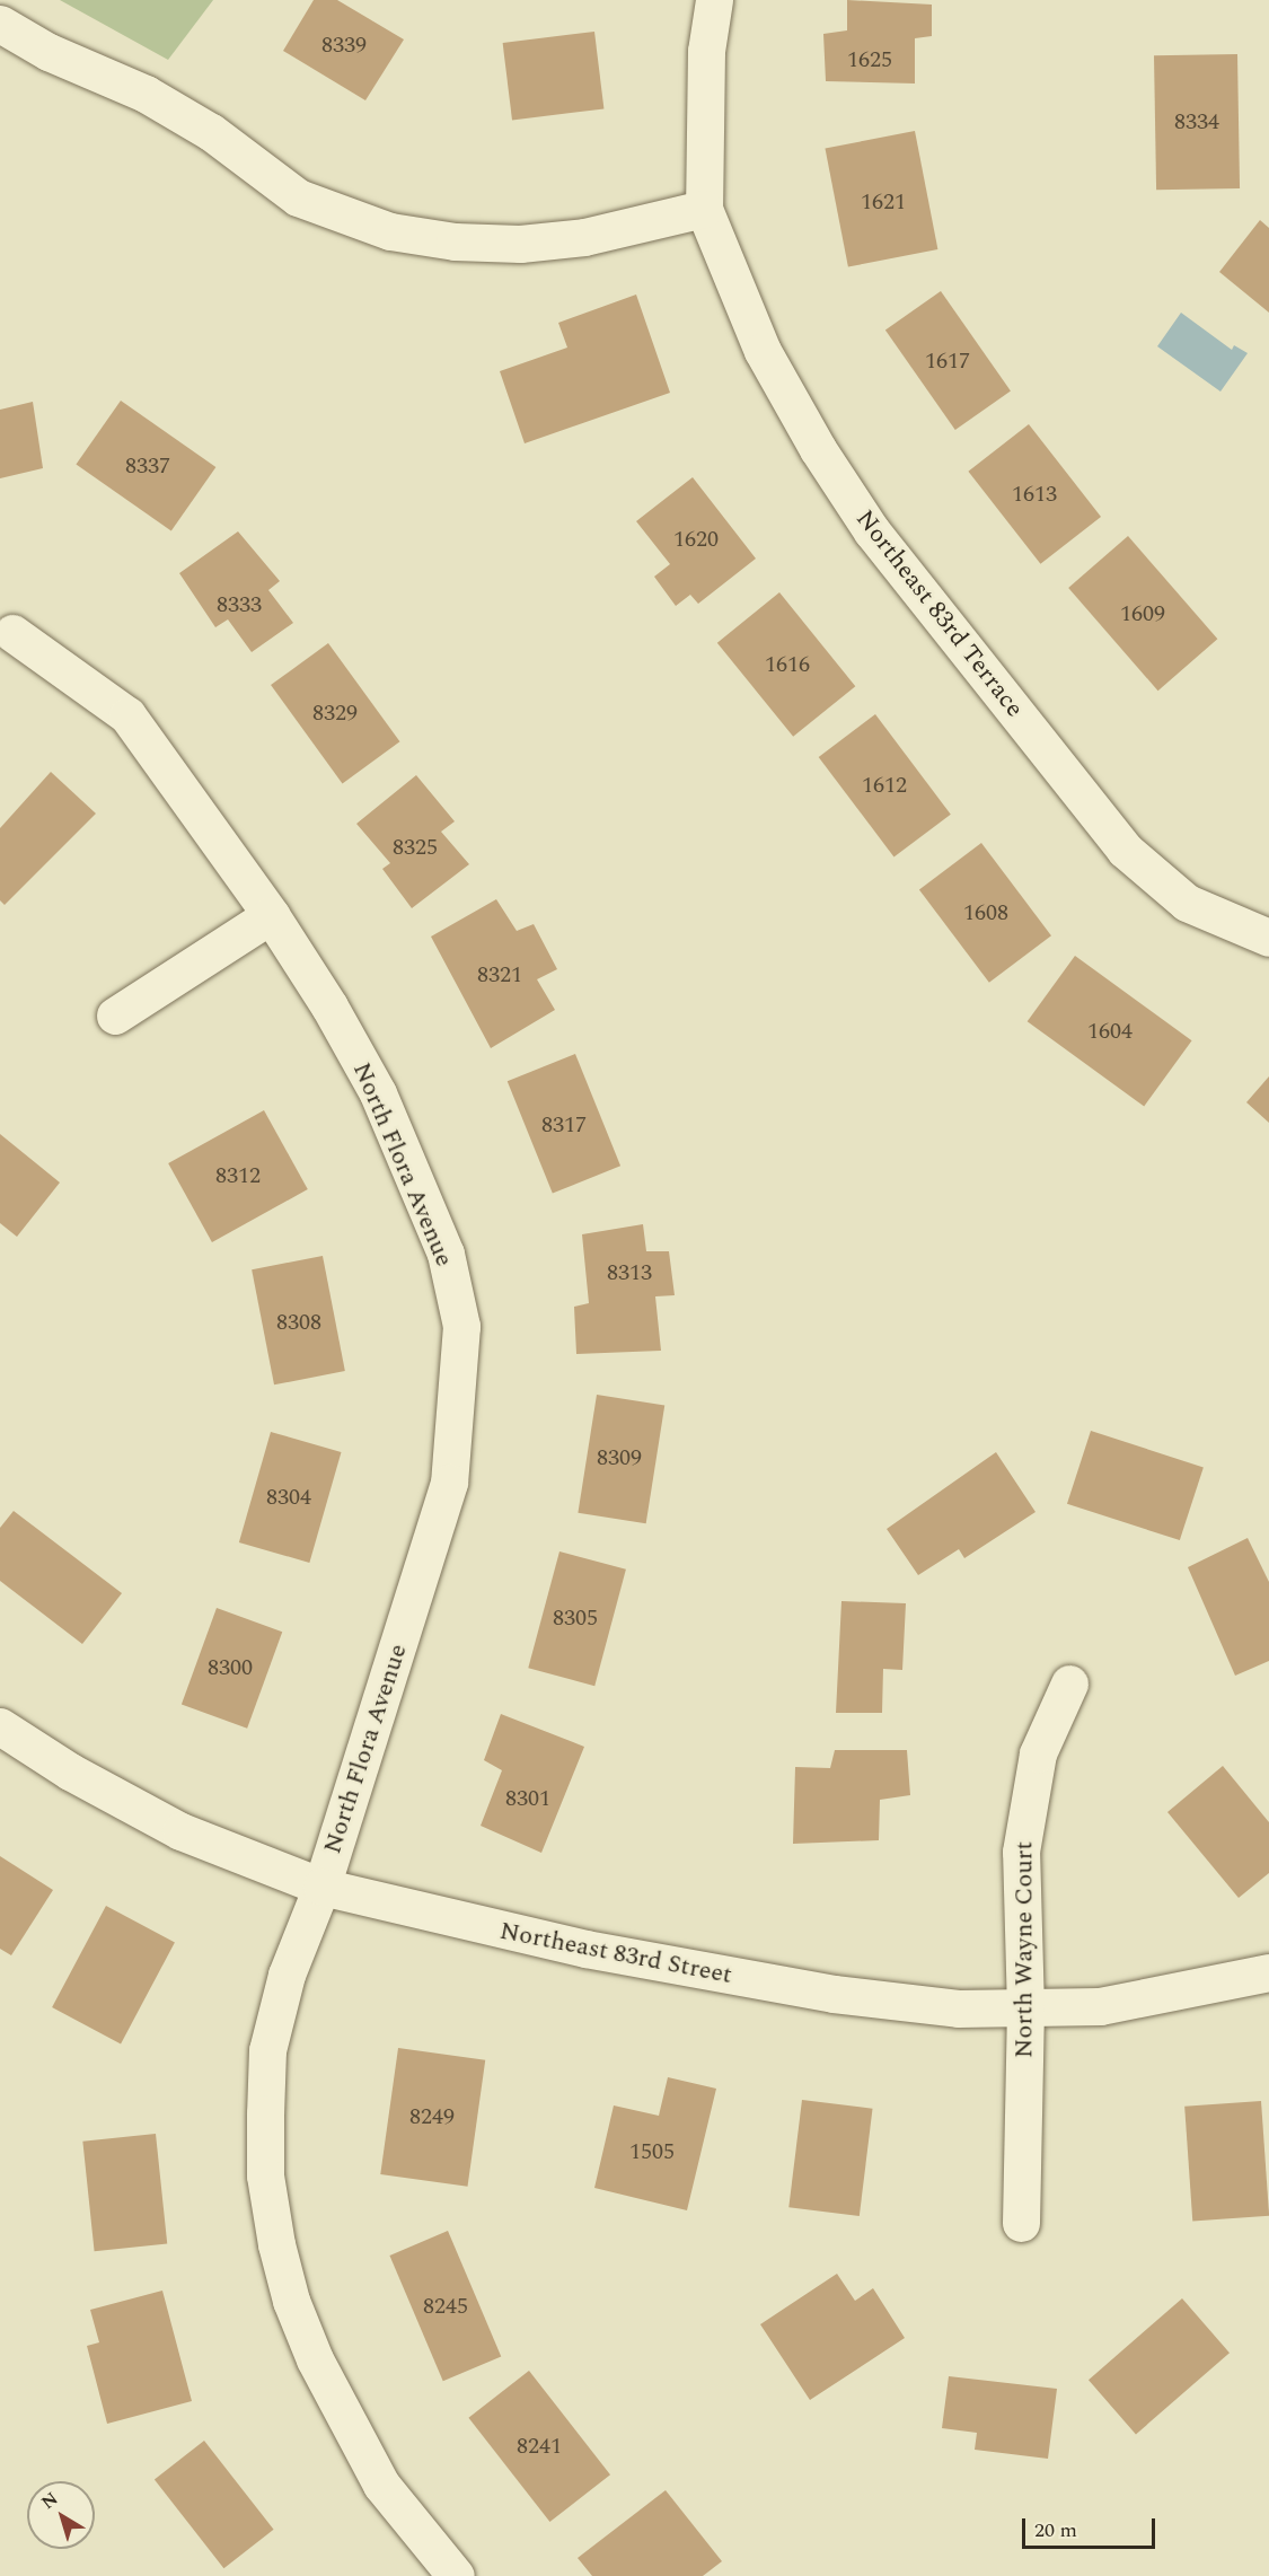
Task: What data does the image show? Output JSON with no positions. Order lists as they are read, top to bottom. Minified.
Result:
{"streets":{"street":["Northeast 83rd Terrace","North Flora Avenue","North Wayne Court","Northeast 83rd Street"]},"crossings":[["North Flora Avenue","Northeast 83rd Street"],["North Wayne Court","Northeast 83rd Street"]],"house_numbers":["8339","1625","8334","1621","1617","8337","1613","1620","8333","1609","1616","8329","1612","8325","1608","8321","1604","8317","8312","8313","8308","8309","8304","8305","8300","8301","8249","1505","8245","8241"],"scale_bar":"20 m","north":"top left"}
